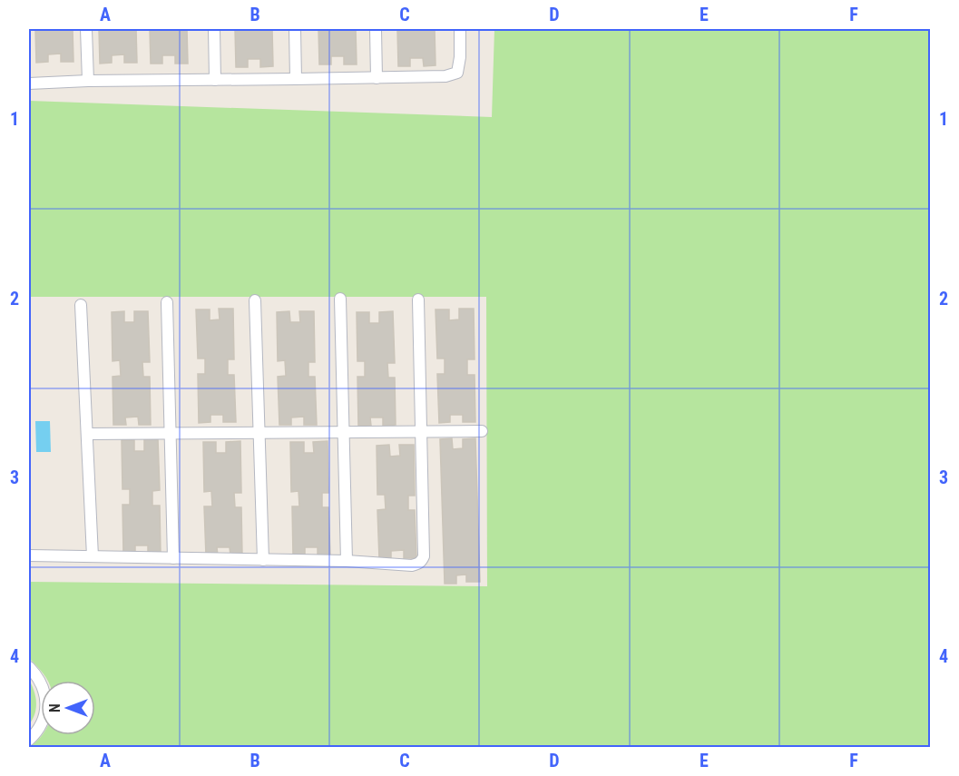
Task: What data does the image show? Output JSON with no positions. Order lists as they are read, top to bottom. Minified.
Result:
{"north":"left","grid":{"columns":["A","B","C","D","E","F"],"rows":["1","2","3","4"]}}
